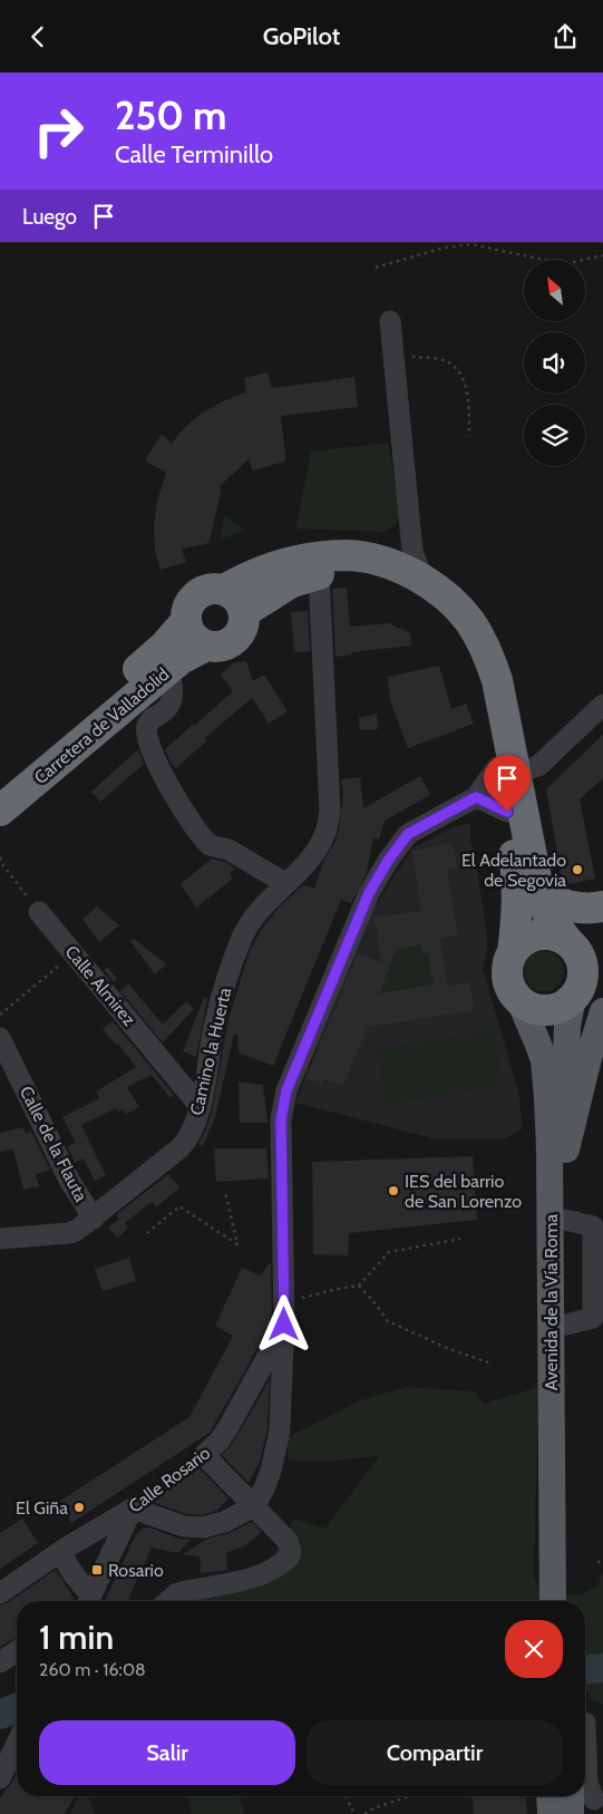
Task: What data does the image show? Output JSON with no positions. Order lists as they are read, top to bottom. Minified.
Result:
{"streets":{"highway":["Carretera de Valladolid"],"main road":["Avenida de la Vía Roma"],"street":["Calle Almirez","Camino la Huerta","Calle de la Flauta","Calle Rosario"]},"crossings":[["Calle Almirez","Camino la Huerta"],["Camino la Huerta","Calle de la Flauta"]],"places":{"other":["El Adelantado de Segovia","IES del barrio de San Lorenzo","El Giña"],"transit":["Rosario"]},"north":"top left","page":{"header":"GoPilot","turn":["250 m","Calle Terminillo"],"then":"Luego","heading":["1 min","260 m · 16:08"],"buttons":["Salir","Compartir"]}}
